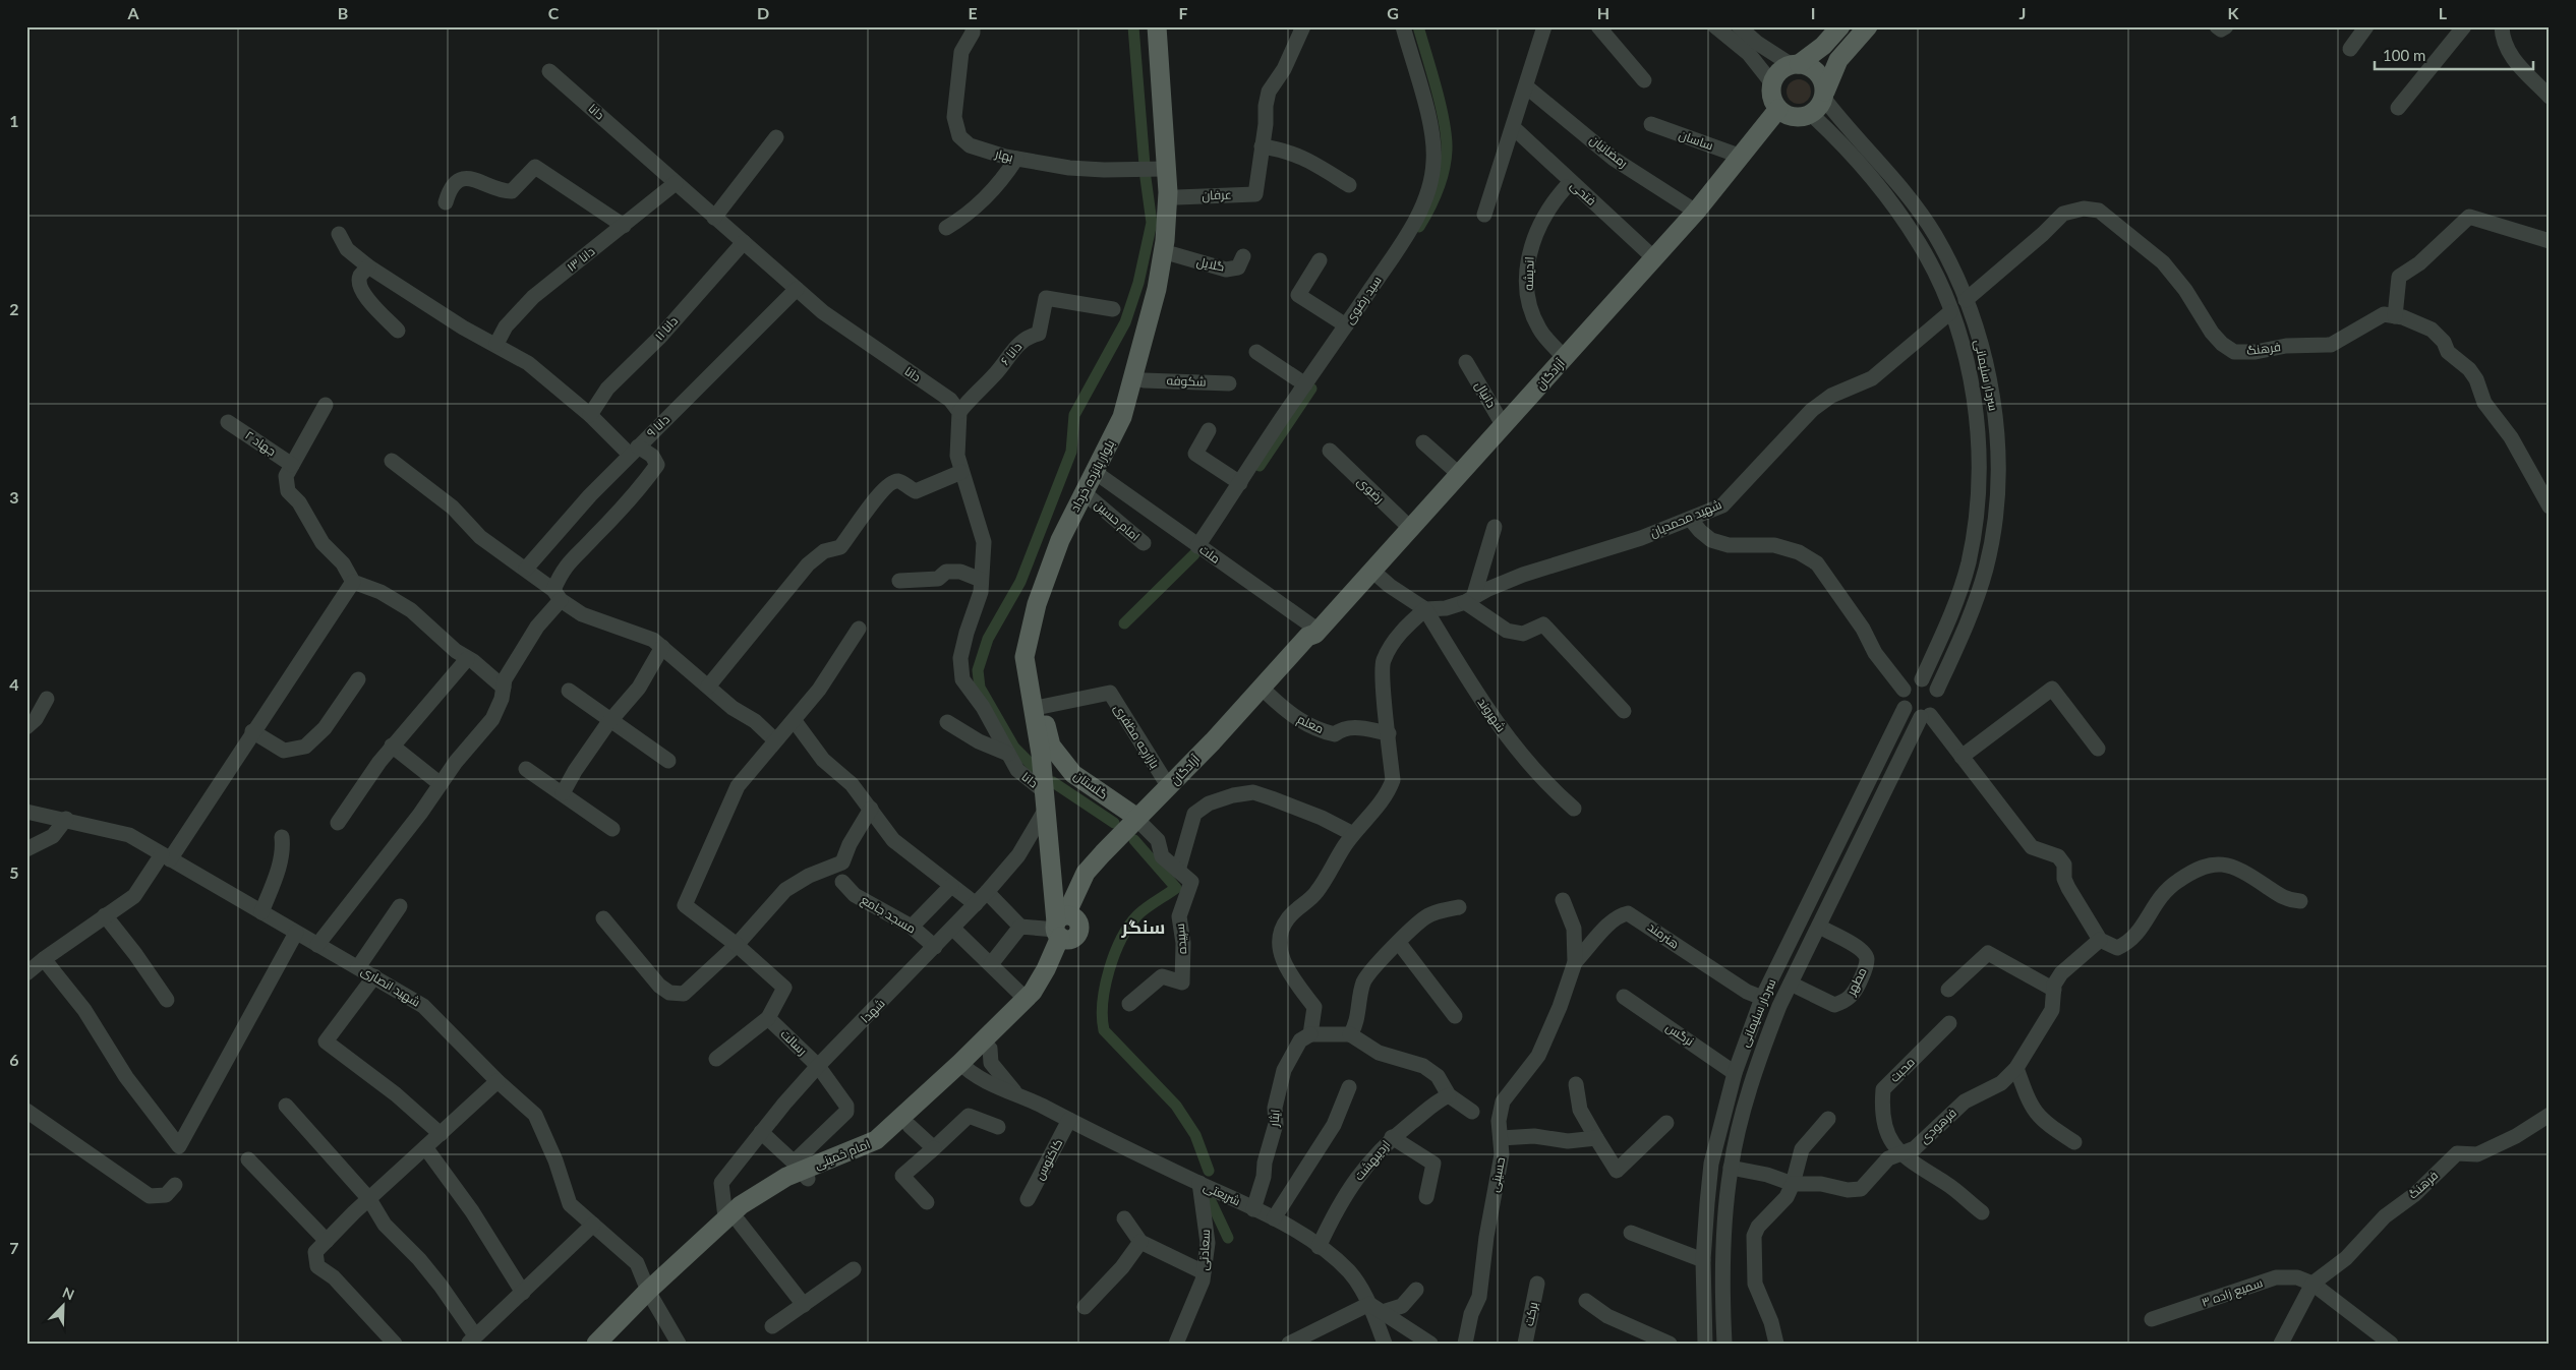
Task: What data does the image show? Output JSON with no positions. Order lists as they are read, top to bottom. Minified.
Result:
{"streets":{"main road":["آزادگان","بلوار پانزده خرداد","گلستان","امام خمینی"],"street":["دانا","ساسان","رمضانیان","بهار","فتحی","عرفان","دانا ۱۳","گلایل","اندیشه","سید رضوی","دانا ۱۱","فرهنگ","دانا ۶","سردار سلیمانی","شکوفه","دانیال","دانا ۹","جهاد ۲","رضوی","شهید محمدیان","امام حسین","ملت","شهروند","معلم","بازارچه مظفری","مسجد جامع","هنرمند","سپیده","مطهر","شهید انصاری","شهدا","نرگس","رسالت","محبت","ایثار","فرهودی","کاکتوس","اردیبهشت","حسینی","شریعتی","سعادتی","سمیع زاده ۳","برکت"]},"crossings":[["دانا","دانا ۱۳"],["دانا","دانا ۱۱"],["دانا","دانا ۶"],["دانا","دانا ۹"],["دانا","بلوار پانزده خرداد"],["ساسان","آزادگان"],["رمضانیان","آزادگان"],["بهار","بلوار پانزده خرداد"],["فتحی","آزادگان"],["عرفان","بلوار پانزده خرداد"],["گلایل","بلوار پانزده خرداد"],["اندیشه","آزادگان"],["سید رضوی","ملت"],["فرهنگ","سردار سلیمانی"],["فرهنگ","سمیع زاده ۳"],["آزادگان","سردار سلیمانی"],["آزادگان","دانیال"],["آزادگان","بلوار پانزده خرداد"],["آزادگان","رضوی"],["آزادگان","ملت"],["آزادگان","معلم"],["آزادگان","بازارچه مظفری"],["آزادگان","گلستان"],["آزادگان","سپیده"],["آزادگان","امام خمینی"],["سردار سلیمانی","شهید محمدیان"],["سردار سلیمانی","هنرمند"],["سردار سلیمانی","مطهر"],["سردار سلیمانی","نرگس"],["شکوفه","بلوار پانزده خرداد"],["بلوار پانزده خرداد","امام حسین"],["بلوار پانزده خرداد","ملت"],["بلوار پانزده خرداد","بازارچه مظفری"],["بلوار پانزده خرداد","گلستان"],["بلوار پانزده خرداد","شهدا"],["بلوار پانزده خرداد","امام خمینی"],["شهید محمدیان","شهروند"],["گلستان","سپیده"],["مسجد جامع","شهدا"],["هنرمند","حسینی"],["شهید انصاری","امام خمینی"],["شهدا","رسالت"],["شهدا","امام خمینی"],["رسالت","امام خمینی"],["محبت","فرهودی"],["ایثار","شریعتی"],["امام خمینی","شریعتی"],["کاکتوس","شریعتی"],["اردیبهشت","شریعتی"],["شریعتی","سعادتی"]],"districts":["سنگر"],"scale_bar":"100 m","north":"top right","grid":{"columns":["A","B","C","D","E","F","G","H","I","J","K","L"],"rows":["1","2","3","4","5","6","7"]}}
